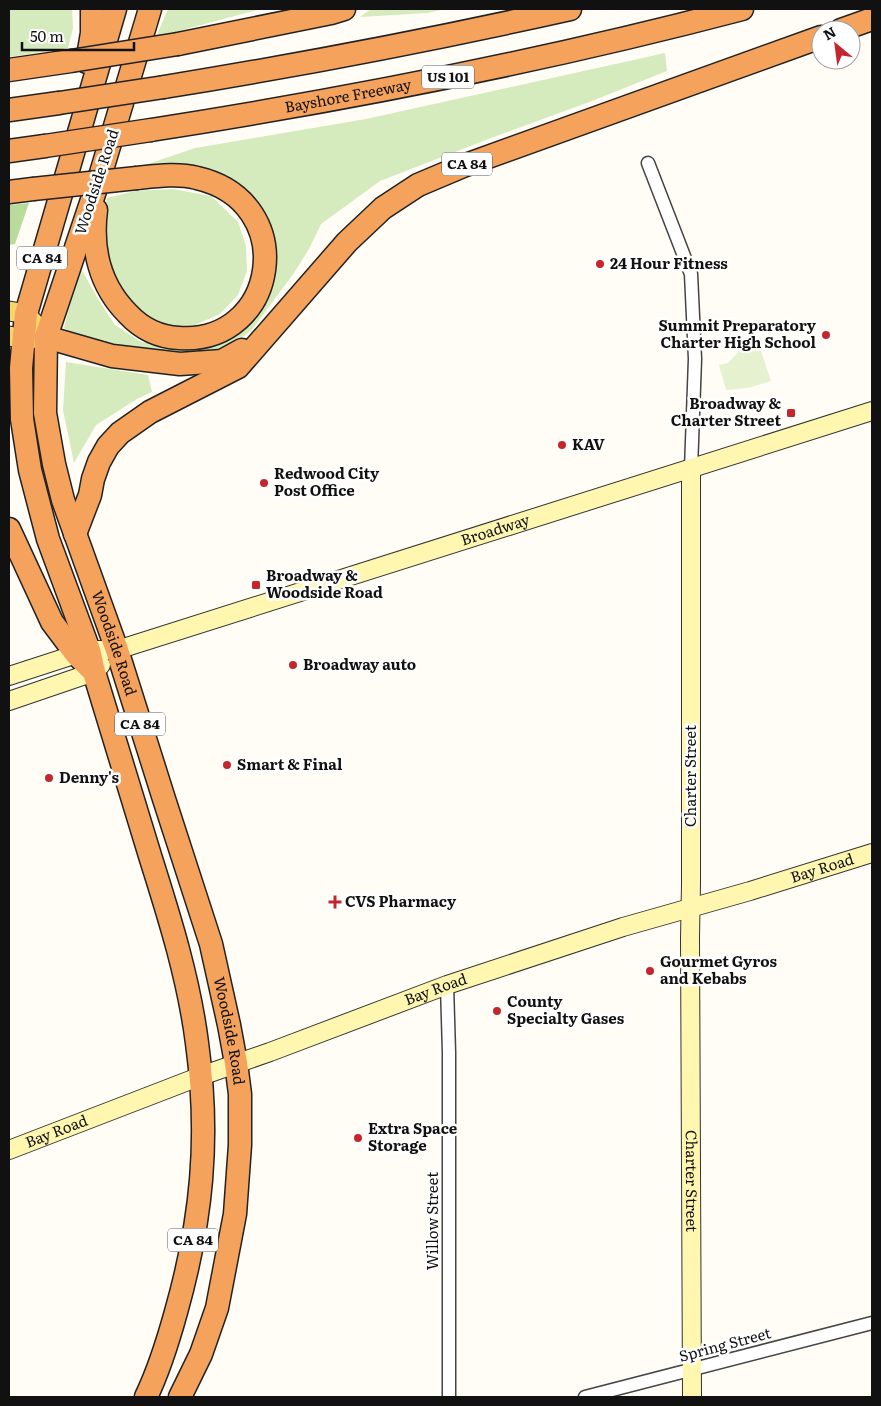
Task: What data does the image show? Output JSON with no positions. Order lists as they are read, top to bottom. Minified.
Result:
{"streets":{"highway":["US 101","Bayshore Freeway","CA 84","Woodside Road"],"street":["Broadway","Charter Street","Bay Road","Willow Street","Spring Street"]},"crossings":[["Woodside Road","Broadway"],["Woodside Road","Bay Road"],["Broadway","Charter Street"],["Charter Street","Bay Road"],["Charter Street","Spring Street"],["Bay Road","Willow Street"]],"places":{"other":["24 Hour Fitness","Summit Preparatory Charter High School","KAV","Redwood City Post Office","Broadway auto","Smart & Final","Denny's","Gourmet Gyros and Kebabs","County Specialty Gases","Extra Space Storage"],"transit":["Broadway & Charter Street","Broadway & Woodside Road"],"health":["CVS Pharmacy"]},"scale_bar":"50 m","north":"top left"}
